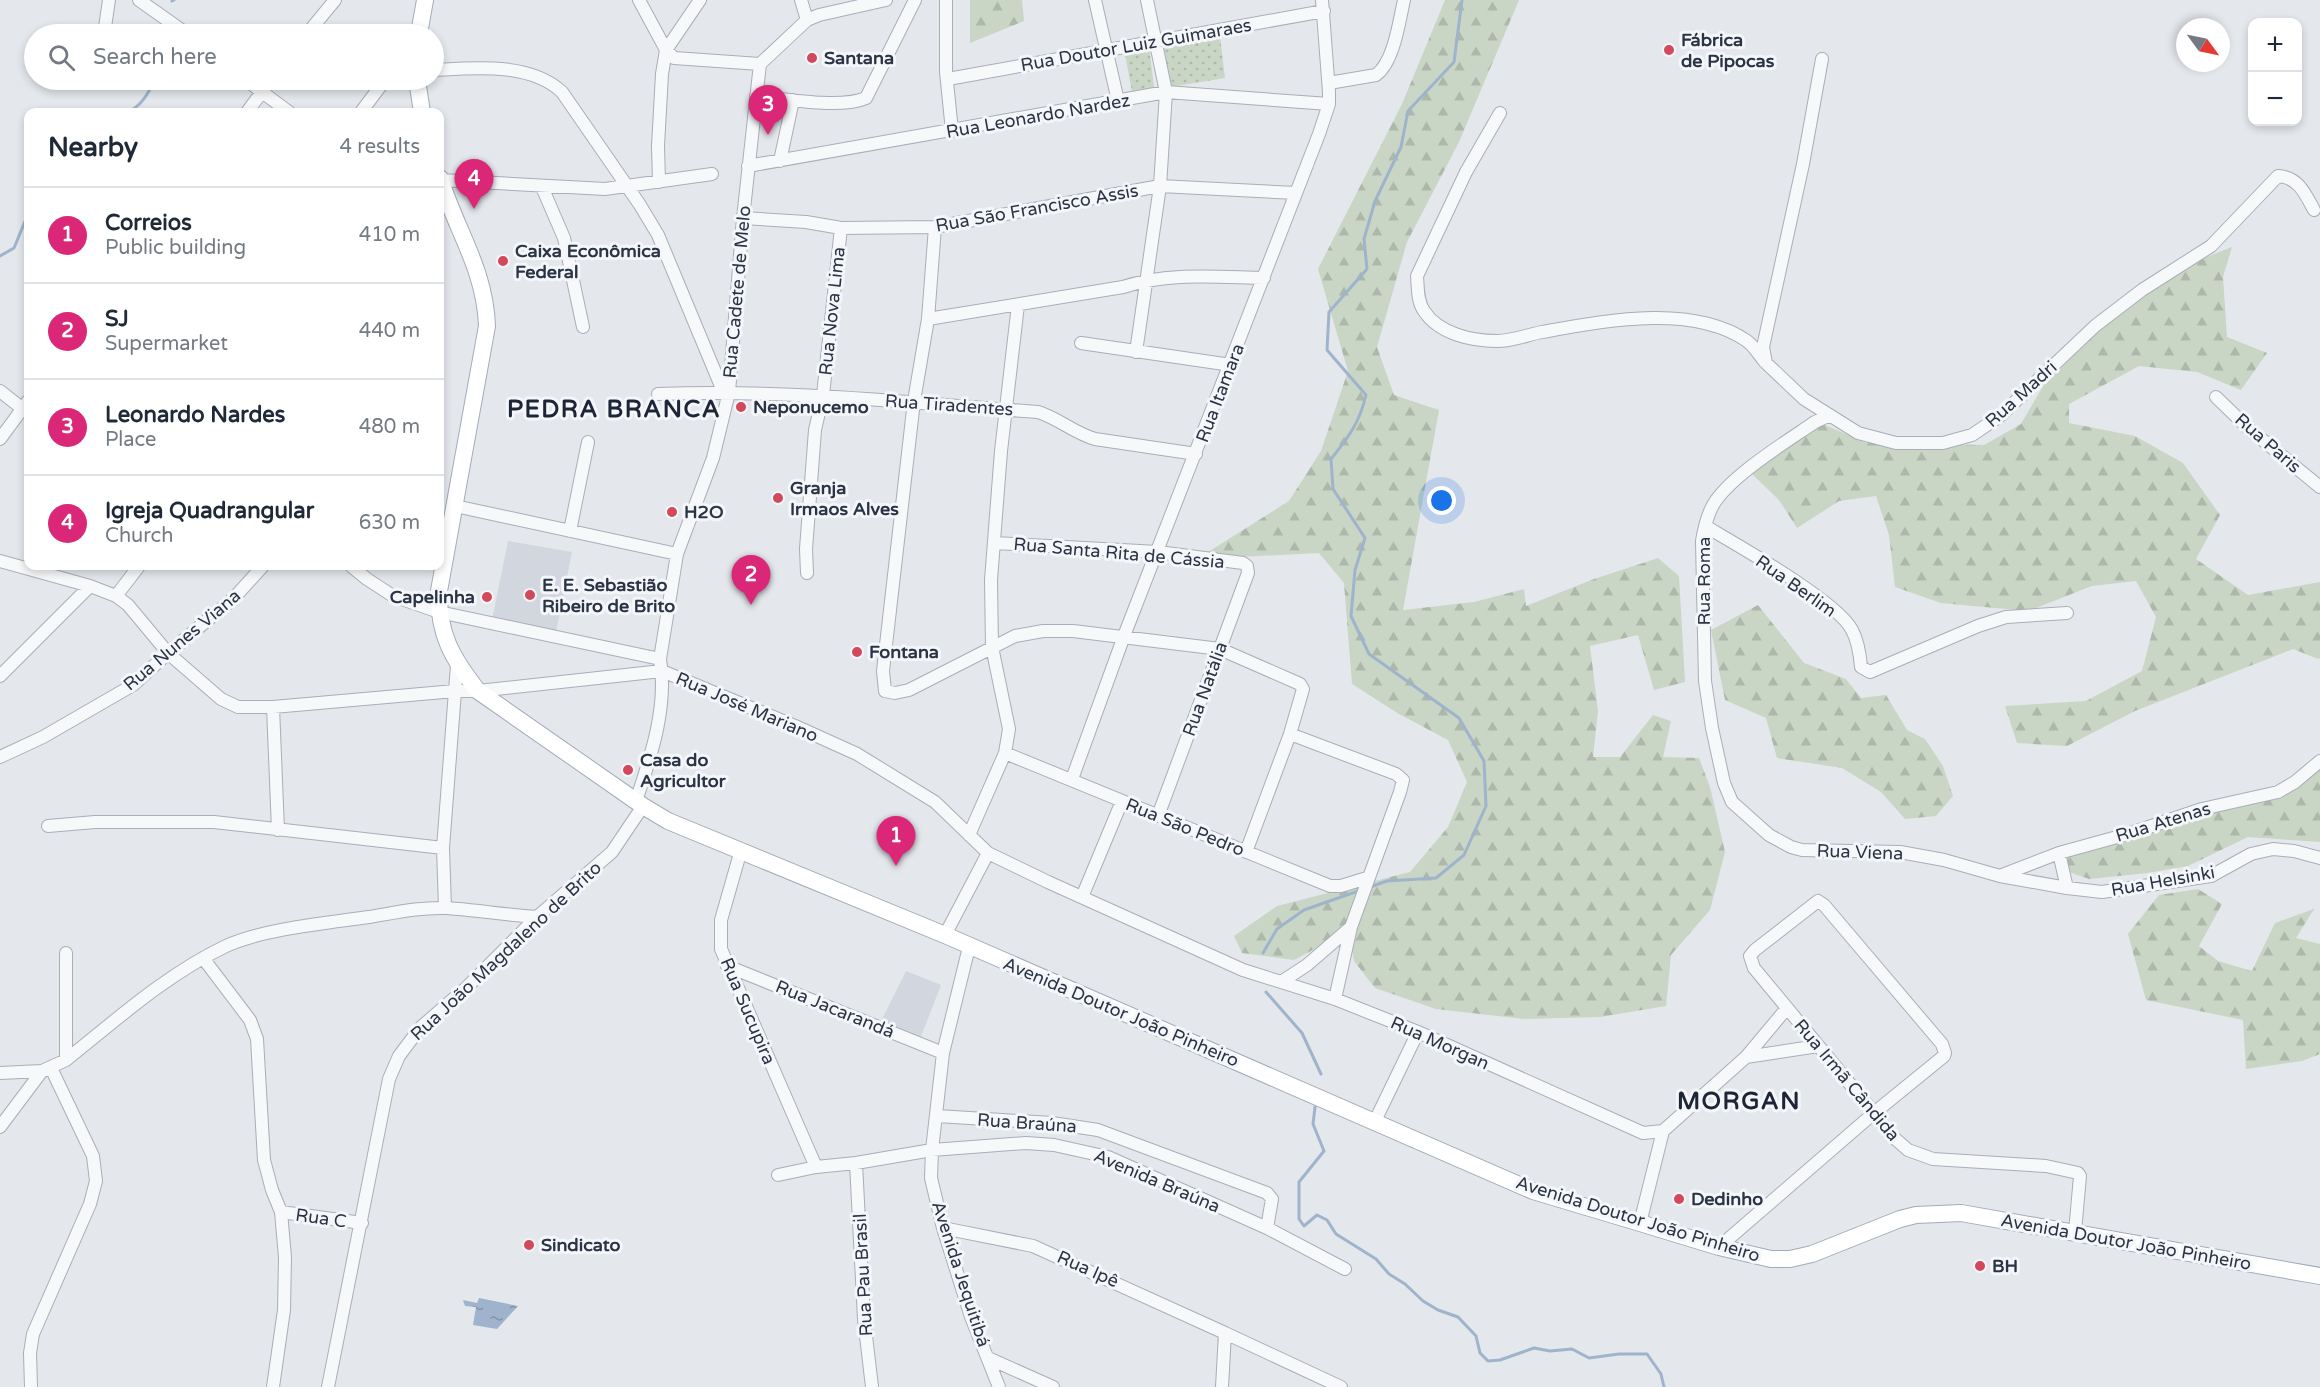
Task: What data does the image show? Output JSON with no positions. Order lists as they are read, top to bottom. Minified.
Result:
{"streets":{"main road":["Avenida Doutor João Pinheiro"],"street":["Rua Doutor Luiz Guimaraes","Rua Leonardo Nardez","Rua São Francisco Assis","Rua Cadete de Melo","Rua Nova Lima","Rua Itamara","Rua Madri","Rua Tiradentes","Rua Paris","Rua Santa Rita de Cássia","Rua Roma","Rua Berlim","Rua Nunes Viana","Rua Natália","Rua José Mariano","Rua Atenas","Rua São Pedro","Rua Viena","Rua Helsinki","Rua João Magdaleno de Brito","Rua Jacarandá","Rua Sucupira","Rua Morgan","Rua Irmã Cândida","Rua Braúna","Avenida Braúna","Rua C","Rua Ipê","Avenida Jequitibá","Rua Pau Brasil"]},"crossings":[["Rua Doutor Luiz Guimaraes","Rua Itamara"],["Rua Leonardo Nardez","Rua Cadete de Melo"],["Rua Leonardo Nardez","Rua Itamara"],["Rua São Francisco Assis","Rua Cadete de Melo"],["Rua São Francisco Assis","Rua Nova Lima"],["Rua São Francisco Assis","Rua Itamara"],["Rua Cadete de Melo","Rua Tiradentes"],["Rua Cadete de Melo","Rua José Mariano"],["Rua Cadete de Melo","Rua João Magdaleno de Brito"],["Rua Cadete de Melo","Avenida Doutor João Pinheiro"],["Rua Nova Lima","Rua Tiradentes"],["Rua Itamara","Rua Tiradentes"],["Rua Itamara","Rua Santa Rita de Cássia"],["Rua Itamara","Rua São Pedro"],["Rua Madri","Rua Roma"],["Rua Santa Rita de Cássia","Rua Natália"],["Rua Roma","Rua Berlim"],["Rua Roma","Rua Viena"],["Rua Nunes Viana","Rua José Mariano"],["Rua Natália","Rua São Pedro"],["Rua José Mariano","Avenida Doutor João Pinheiro"],["Rua José Mariano","Rua Morgan"],["Rua Atenas","Rua Viena"],["Rua Atenas","Rua Helsinki"],["Rua Viena","Rua Helsinki"],["Rua João Magdaleno de Brito","Avenida Doutor João Pinheiro"],["Rua João Magdaleno de Brito","Rua C"],["Rua Jacarandá","Rua Sucupira"],["Rua Jacarandá","Avenida Jequitibá"],["Rua Sucupira","Avenida Doutor João Pinheiro"],["Rua Sucupira","Avenida Braúna"],["Avenida Doutor João Pinheiro","Rua Irmã Cândida"],["Avenida Doutor João Pinheiro","Avenida Jequitibá"],["Rua Braúna","Avenida Braúna"],["Rua Braúna","Avenida Jequitibá"],["Avenida Braúna","Avenida Jequitibá"],["Avenida Braúna","Rua Pau Brasil"],["Rua Ipê","Avenida Jequitibá"]],"districts":["PEDRA BRANCA","MORGAN"],"places":["Fábrica de Pipocas","Santana","Caixa Econômica Federal","Neponucemo","Granja Irmaos Alves","H2O","E. E. Sebastião Ribeiro de Brito","Capelinha","Fontana","Casa do Agricultor","Dedinho","Sindicato","BH"],"north":"bottom right","page":{"map_buttons":["+","−"],"search":"Search here","pins":["3","4","2","1"],"heading":["Nearby","4 results"],"list":[{"mark":"1","name":"Correios","note":"Public building","value":"410 m"},{"mark":"2","name":"SJ","note":"Supermarket","value":"440 m"},{"mark":"3","name":"Leonardo Nardes","note":"Place","value":"480 m"},{"mark":"4","name":"Igreja Quadrangular","note":"Church","value":"630 m"}]}}
